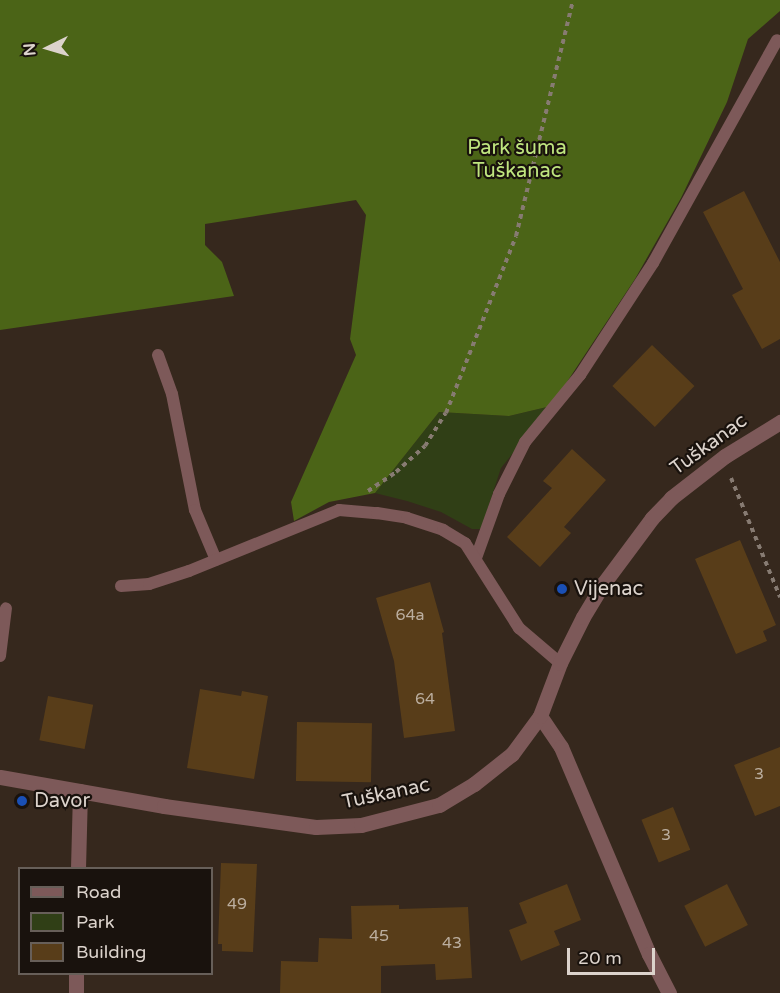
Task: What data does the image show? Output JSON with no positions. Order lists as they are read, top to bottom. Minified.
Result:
{"streets":{"street":["Tuškanac"]},"parks":["Park šuma Tuškanac"],"places":["Vijenac","Davor"],"house_numbers":["64a","64","3","3","49","45","43"],"legend":["Road","Park","Building"],"scale_bar":"20 m","north":"left"}
